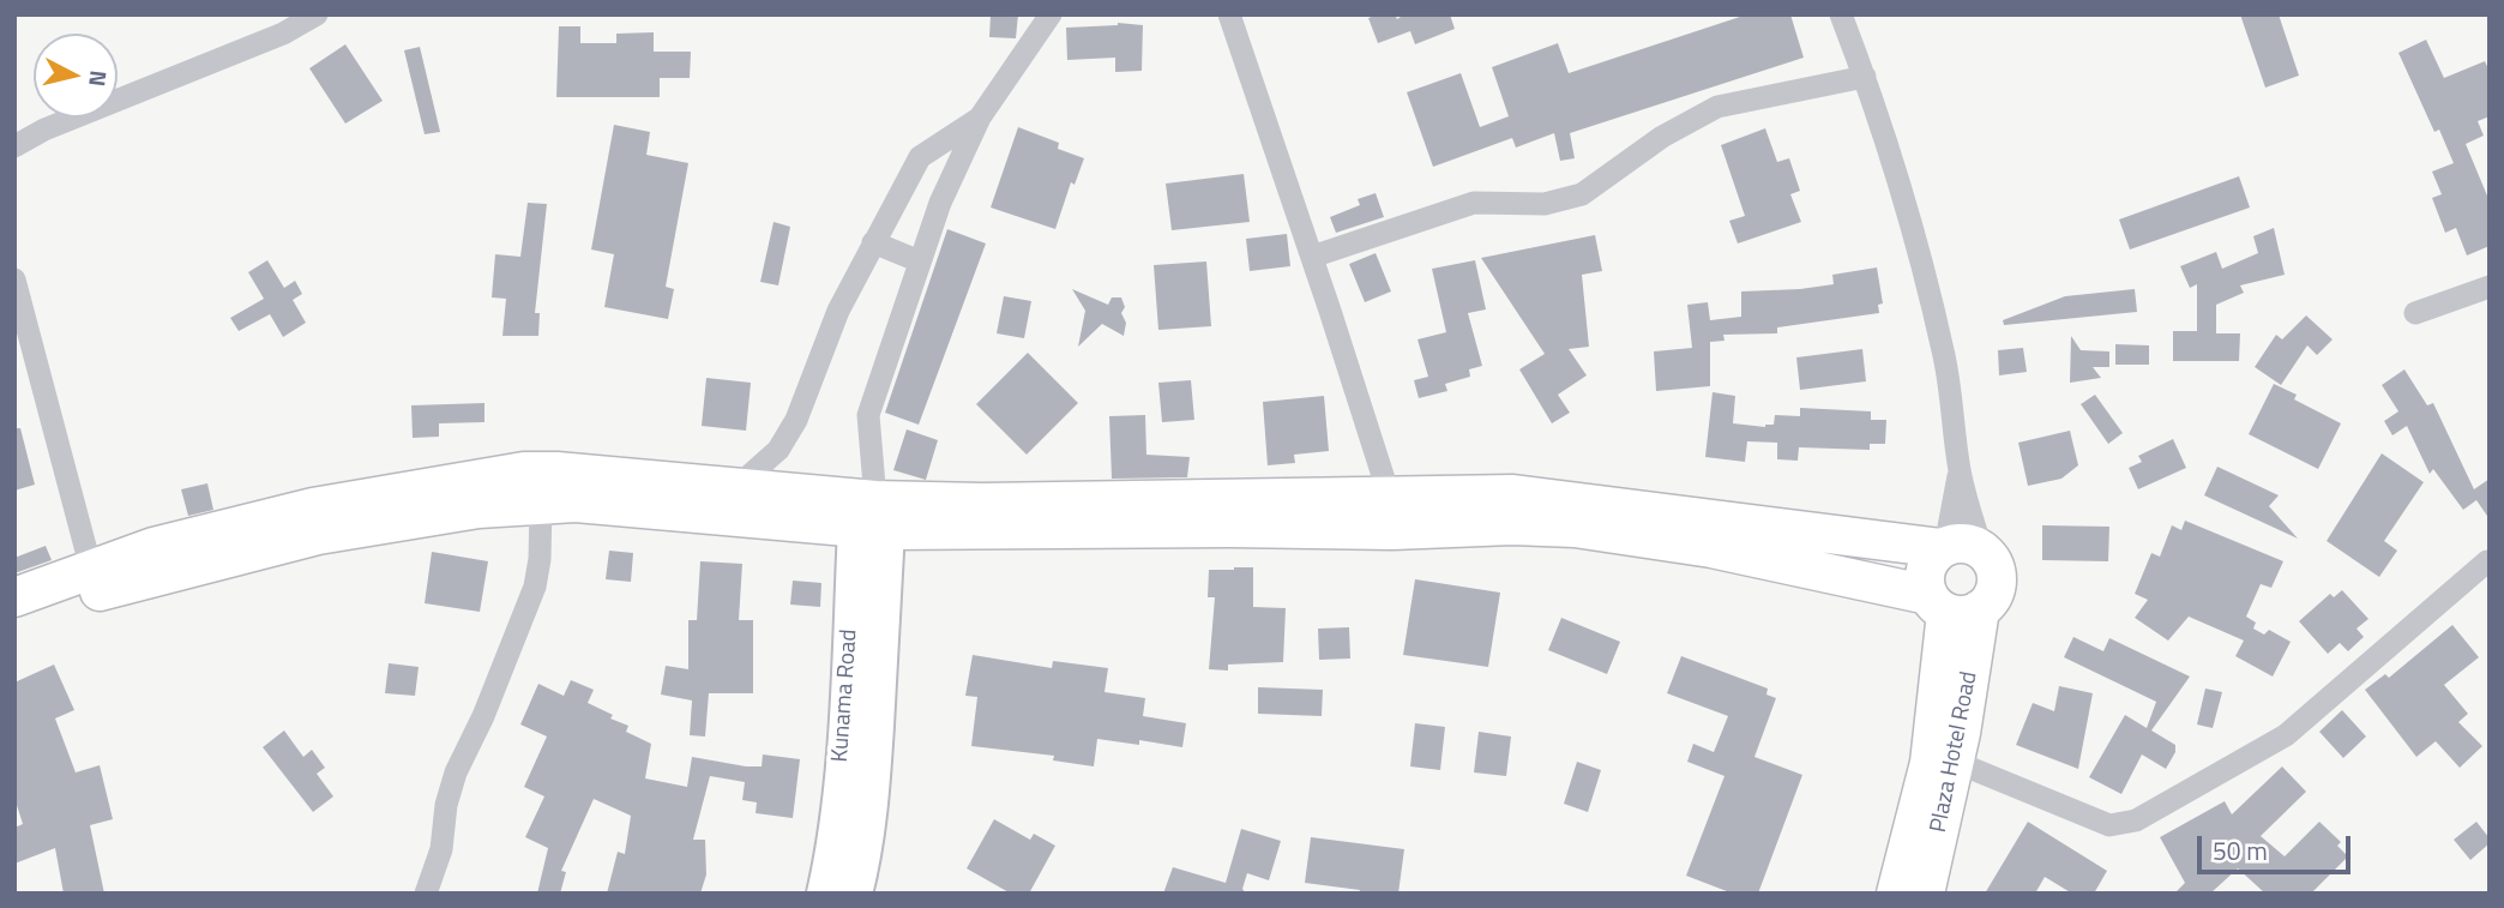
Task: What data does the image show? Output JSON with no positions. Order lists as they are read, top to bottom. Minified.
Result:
{"streets":{"main road":["Kunama Road","Plaza Hotel Road"]},"scale_bar":"50 m","north":"right"}
